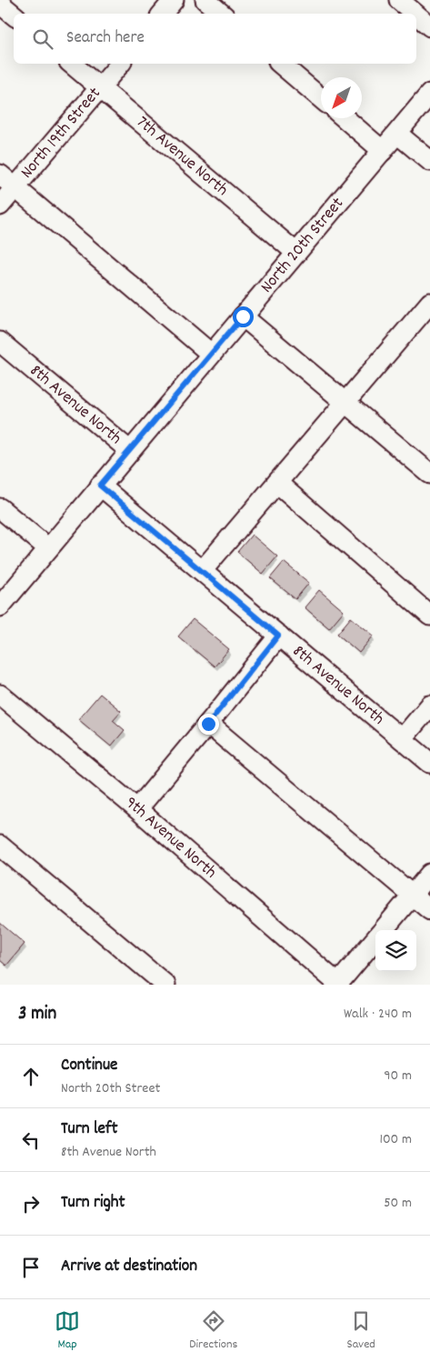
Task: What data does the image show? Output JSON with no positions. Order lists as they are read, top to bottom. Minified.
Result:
{"streets":{"street":["North 19th Street","7th Avenue North","North 20th Street","8th Avenue North","9th Avenue North"]},"crossings":[["North 19th Street","7th Avenue North"],["7th Avenue North","North 20th Street"],["North 20th Street","8th Avenue North"]],"north":"bottom left","page":{"search":"Search here","heading":["3 min","Walk · 240 m"],"list":[["Continue","North 20th Street","90 m"],["Turn left","8th Avenue North","100 m"],["Turn right","50 m"],"Arrive at destination"],"nav":["Map","Directions","Saved"]}}
